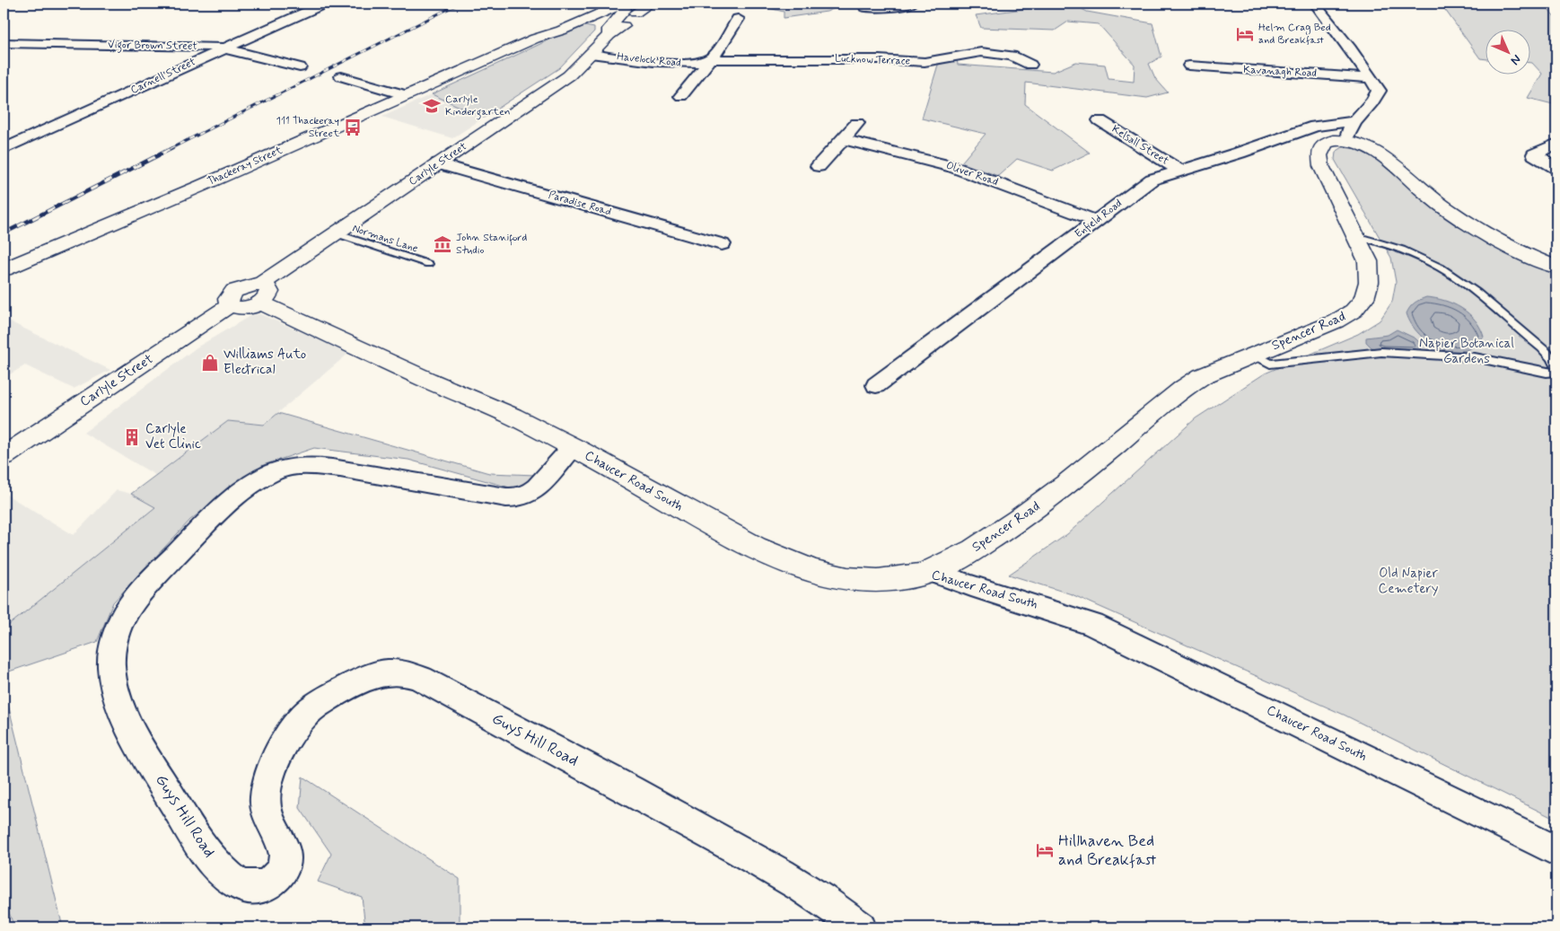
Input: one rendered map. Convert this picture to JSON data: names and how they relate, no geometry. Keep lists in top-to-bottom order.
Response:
{
  "streets": {
    "main road": [
      "Carlyle Street",
      "Thackeray Street",
      "Spencer Road",
      "Chaucer Road South"
    ],
    "street": [
      "Vigor Brown Street",
      "Havelock Road",
      "Lucknow Terrace",
      "Kavanagh Road",
      "Carnell Street",
      "Kelsall Street",
      "Oliver Road",
      "Paradise Road",
      "Enfield Road",
      "Guys Hill Road"
    ],
    "lane": ["Normans Lane"]
  },
  "crossings": [
    ["Vigor Brown Street", "Carnell Street"],
    ["Havelock Road", "Lucknow Terrace"],
    ["Havelock Road", "Carlyle Street"],
    ["Kelsall Street", "Enfield Road"],
    ["Carlyle Street", "Thackeray Street"],
    ["Carlyle Street", "Paradise Road"],
    ["Carlyle Street", "Normans Lane"],
    ["Carlyle Street", "Chaucer Road South"],
    ["Oliver Road", "Enfield Road"],
    ["Spencer Road", "Chaucer Road South"],
    ["Chaucer Road South", "Guys Hill Road"]
  ],
  "parks": ["Napier Botanical Gardens", "Old Napier Cemetery"],
  "places": {
    "hotel": ["Helm Crag Bed and Breakfast", "Hillhaven Bed and Breakfast"],
    "school or university": ["Carlyle Kindergarten"],
    "bus stop": ["111 Thackeray Street"],
    "museum": ["John Staniford Studio"],
    "shop": ["Williams Auto Electrical"],
    "building": ["Carlyle Vet Clinic"]
  },
  "north": "bottom right"
}
